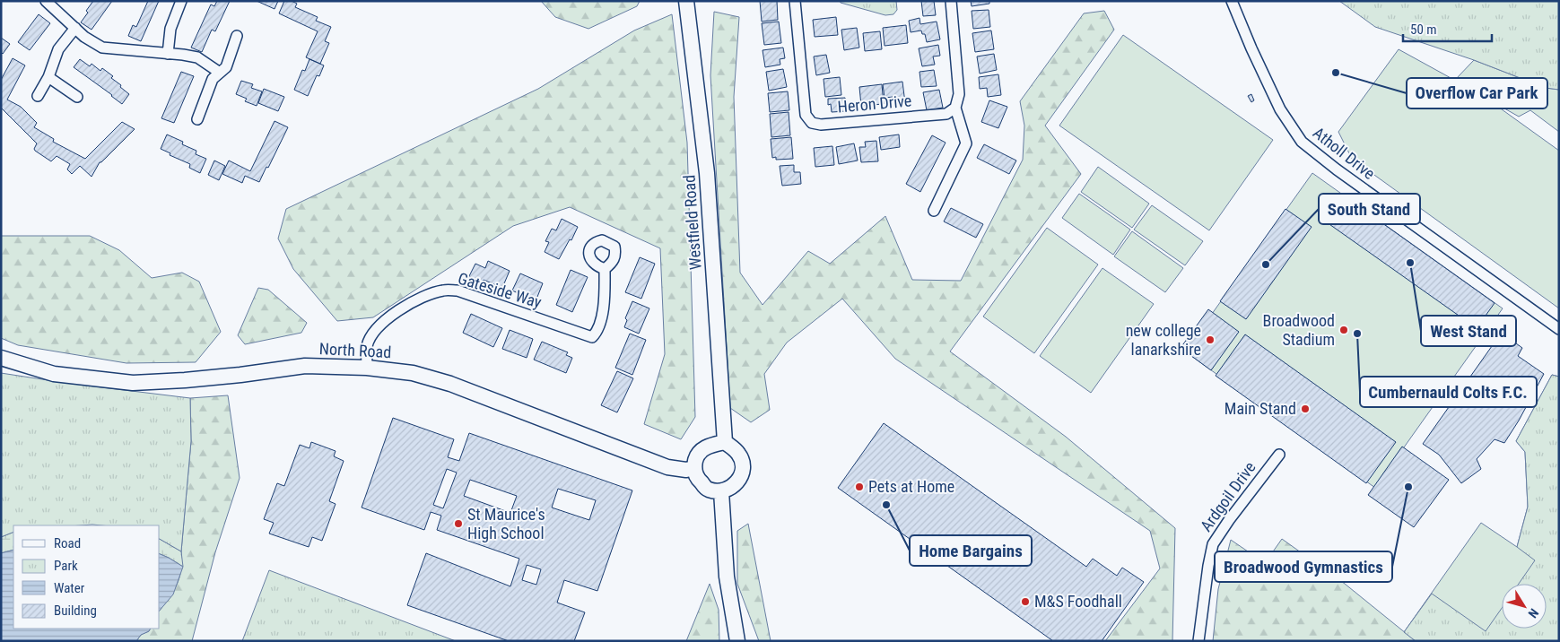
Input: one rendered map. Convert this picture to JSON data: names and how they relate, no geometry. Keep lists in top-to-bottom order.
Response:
{
  "streets": {
    "main road": ["Westfield Road", "North Road"],
    "street": [
      "Heron Drive",
      "Atholl Drive",
      "Gateside Way",
      "Ardgoil Drive"
    ]
  },
  "crossings": [
    ["Westfield Road", "North Road"],
    ["Gateside Way", "North Road"]
  ],
  "places": [
    "Overflow Car Park",
    "West Stand",
    "South Stand",
    "Broadwood Stadium",
    "Cumbernauld Colts F.C.",
    "new college lanarkshire",
    "Main Stand",
    "Pets at Home",
    "Broadwood Gymnastics",
    "Home Bargains",
    "St Maurice's High School",
    "M&S Foodhall"
  ],
  "legend": [
    "Road",
    "Park",
    "Water",
    "Building"
  ],
  "scale_bar": "50 m",
  "north": "bottom right"
}
